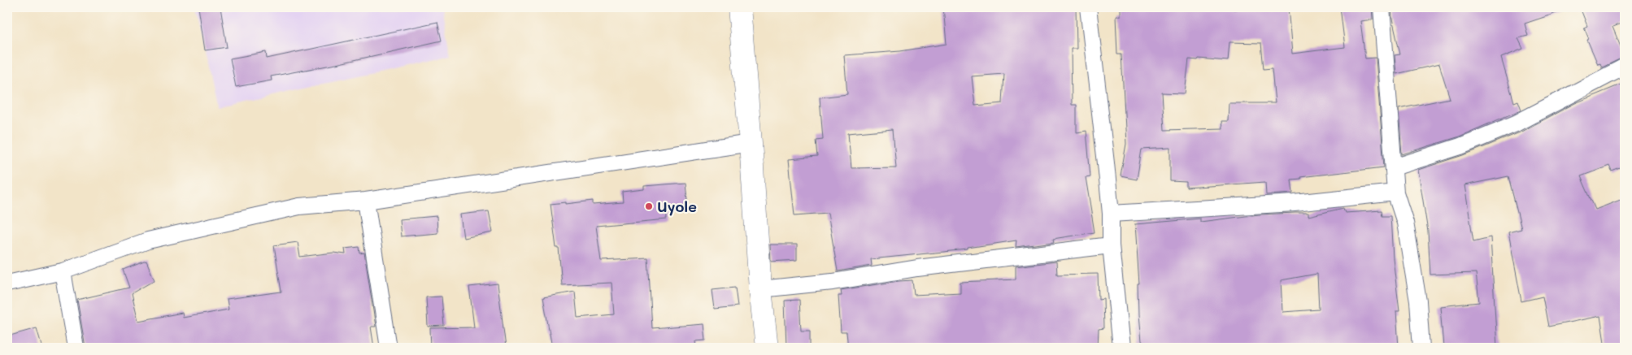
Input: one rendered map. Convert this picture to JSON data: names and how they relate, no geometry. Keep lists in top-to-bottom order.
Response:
{
  "places": ["Uyole"]
}
